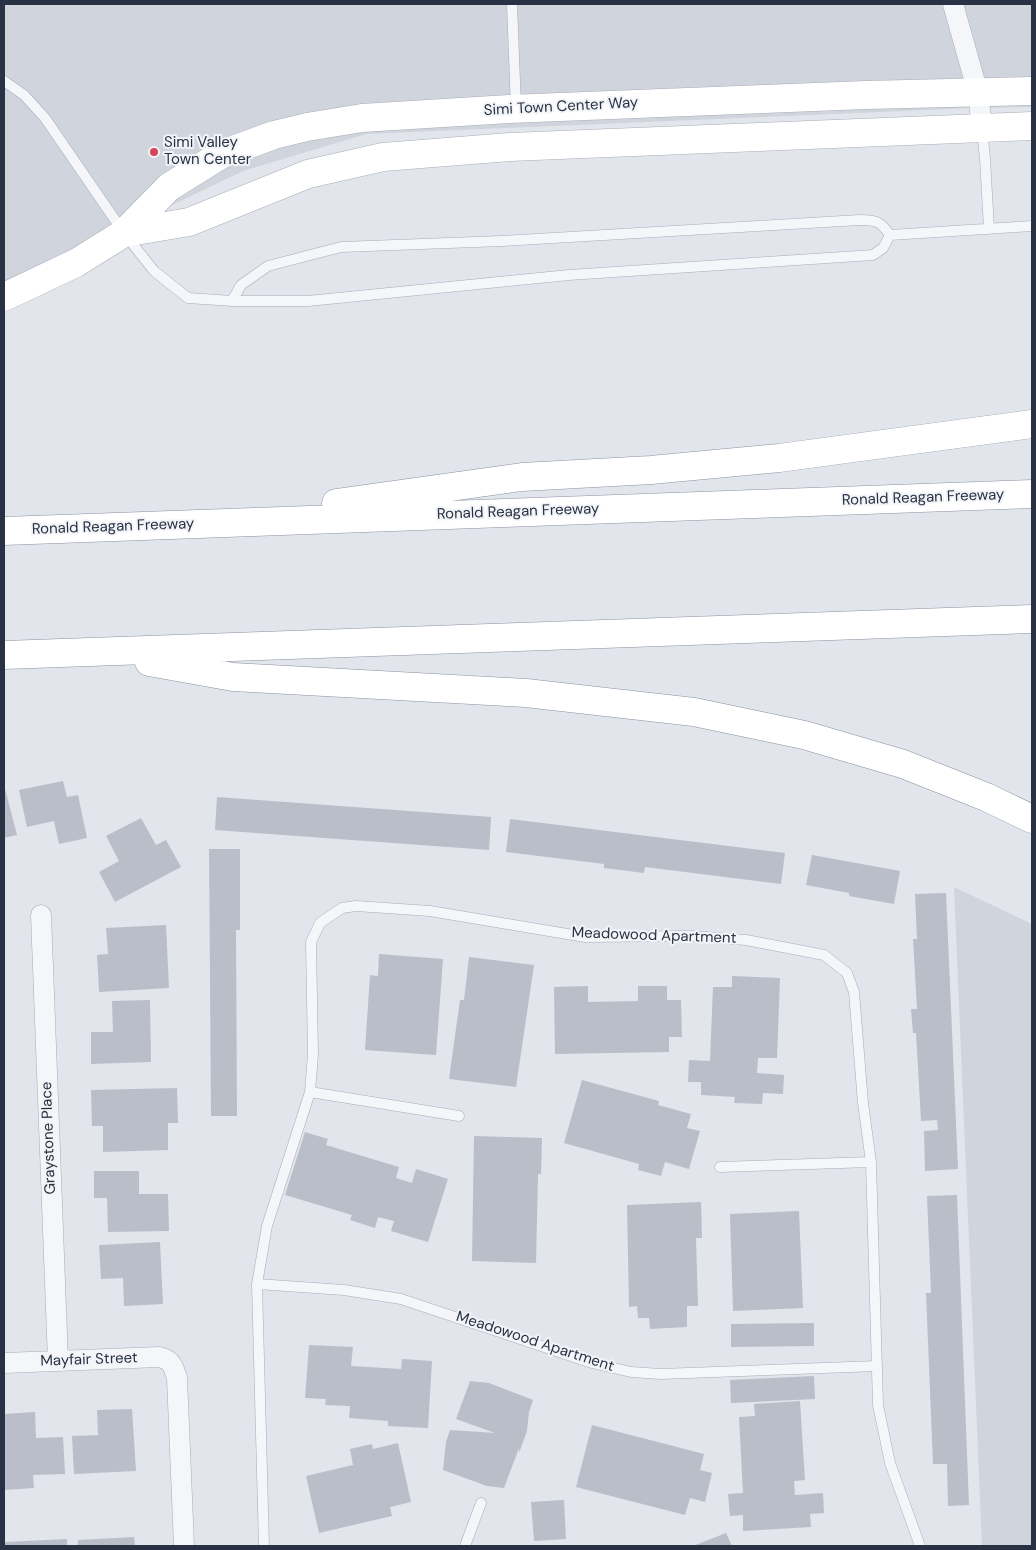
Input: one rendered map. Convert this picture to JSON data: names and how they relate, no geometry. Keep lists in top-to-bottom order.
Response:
{
  "streets": {
    "main road": ["Simi Town Center Way", "Ronald Reagan Freeway"],
    "street": ["Graystone Place", "Mayfair Street"],
    "lane": ["Meadowood Apartment"]
  },
  "crossings": [
    ["Graystone Place", "Mayfair Street"]
  ],
  "places": ["Simi Valley Town Center"]
}
